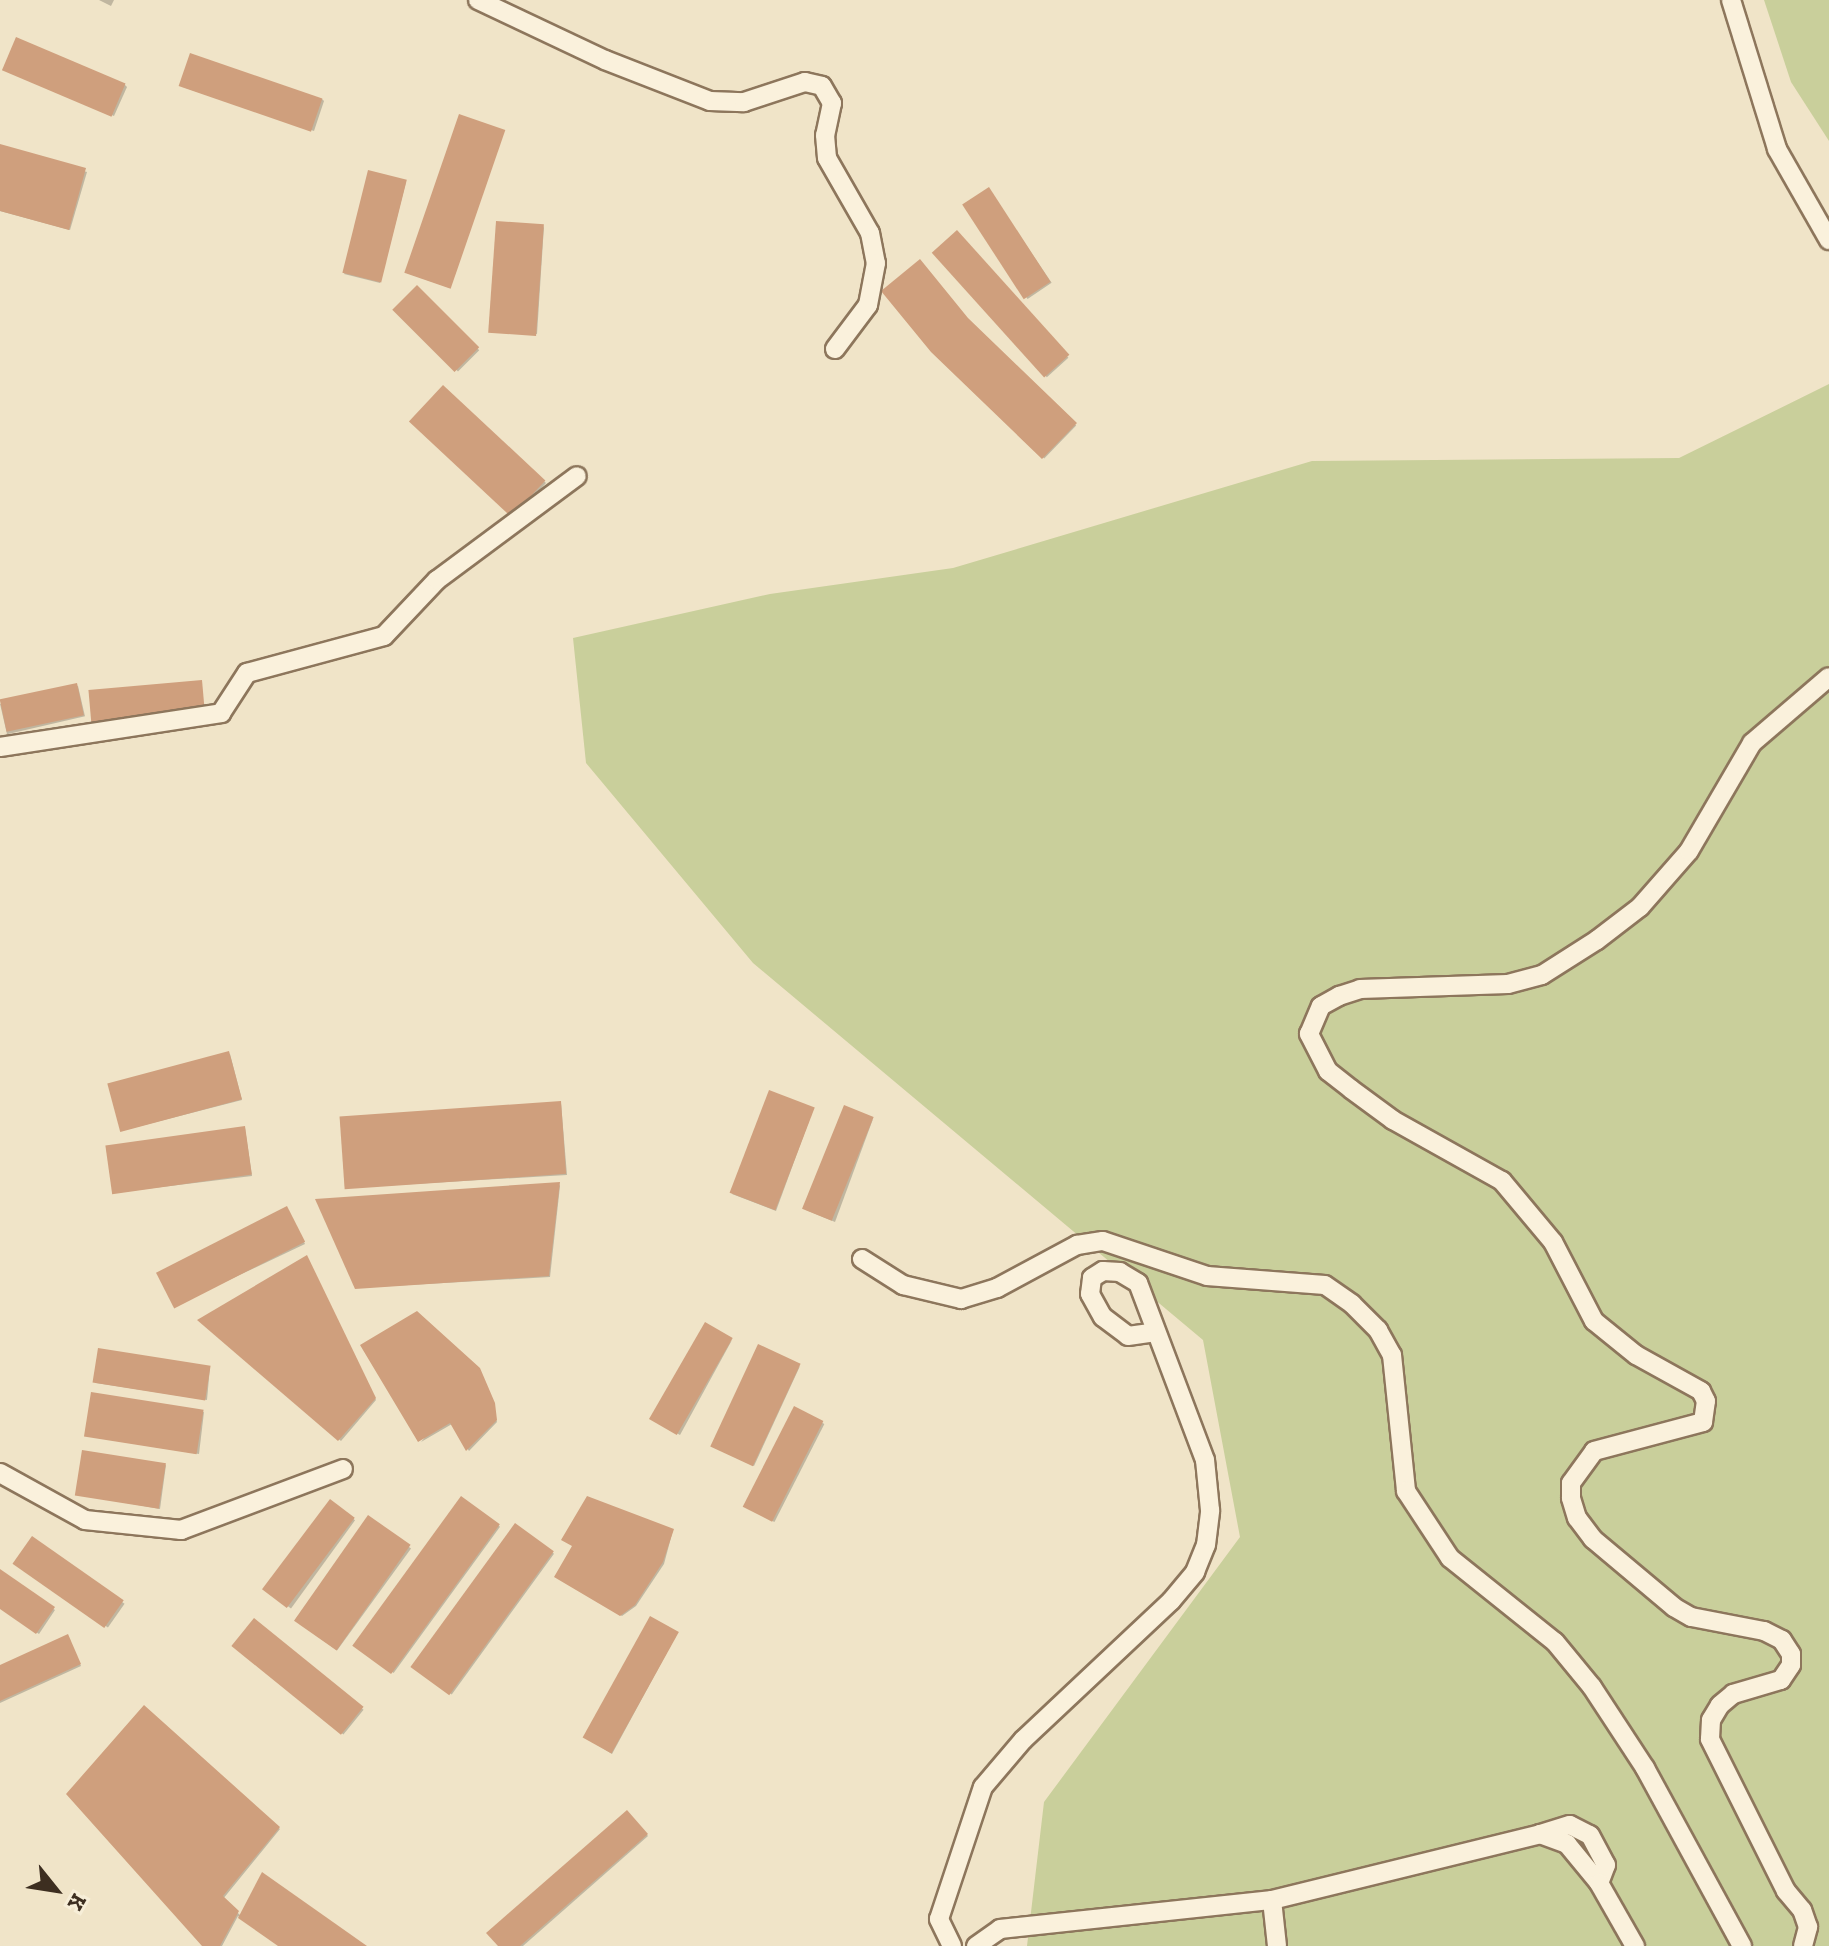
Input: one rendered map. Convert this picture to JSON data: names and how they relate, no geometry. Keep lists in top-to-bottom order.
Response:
{
  "north": "bottom right"
}
